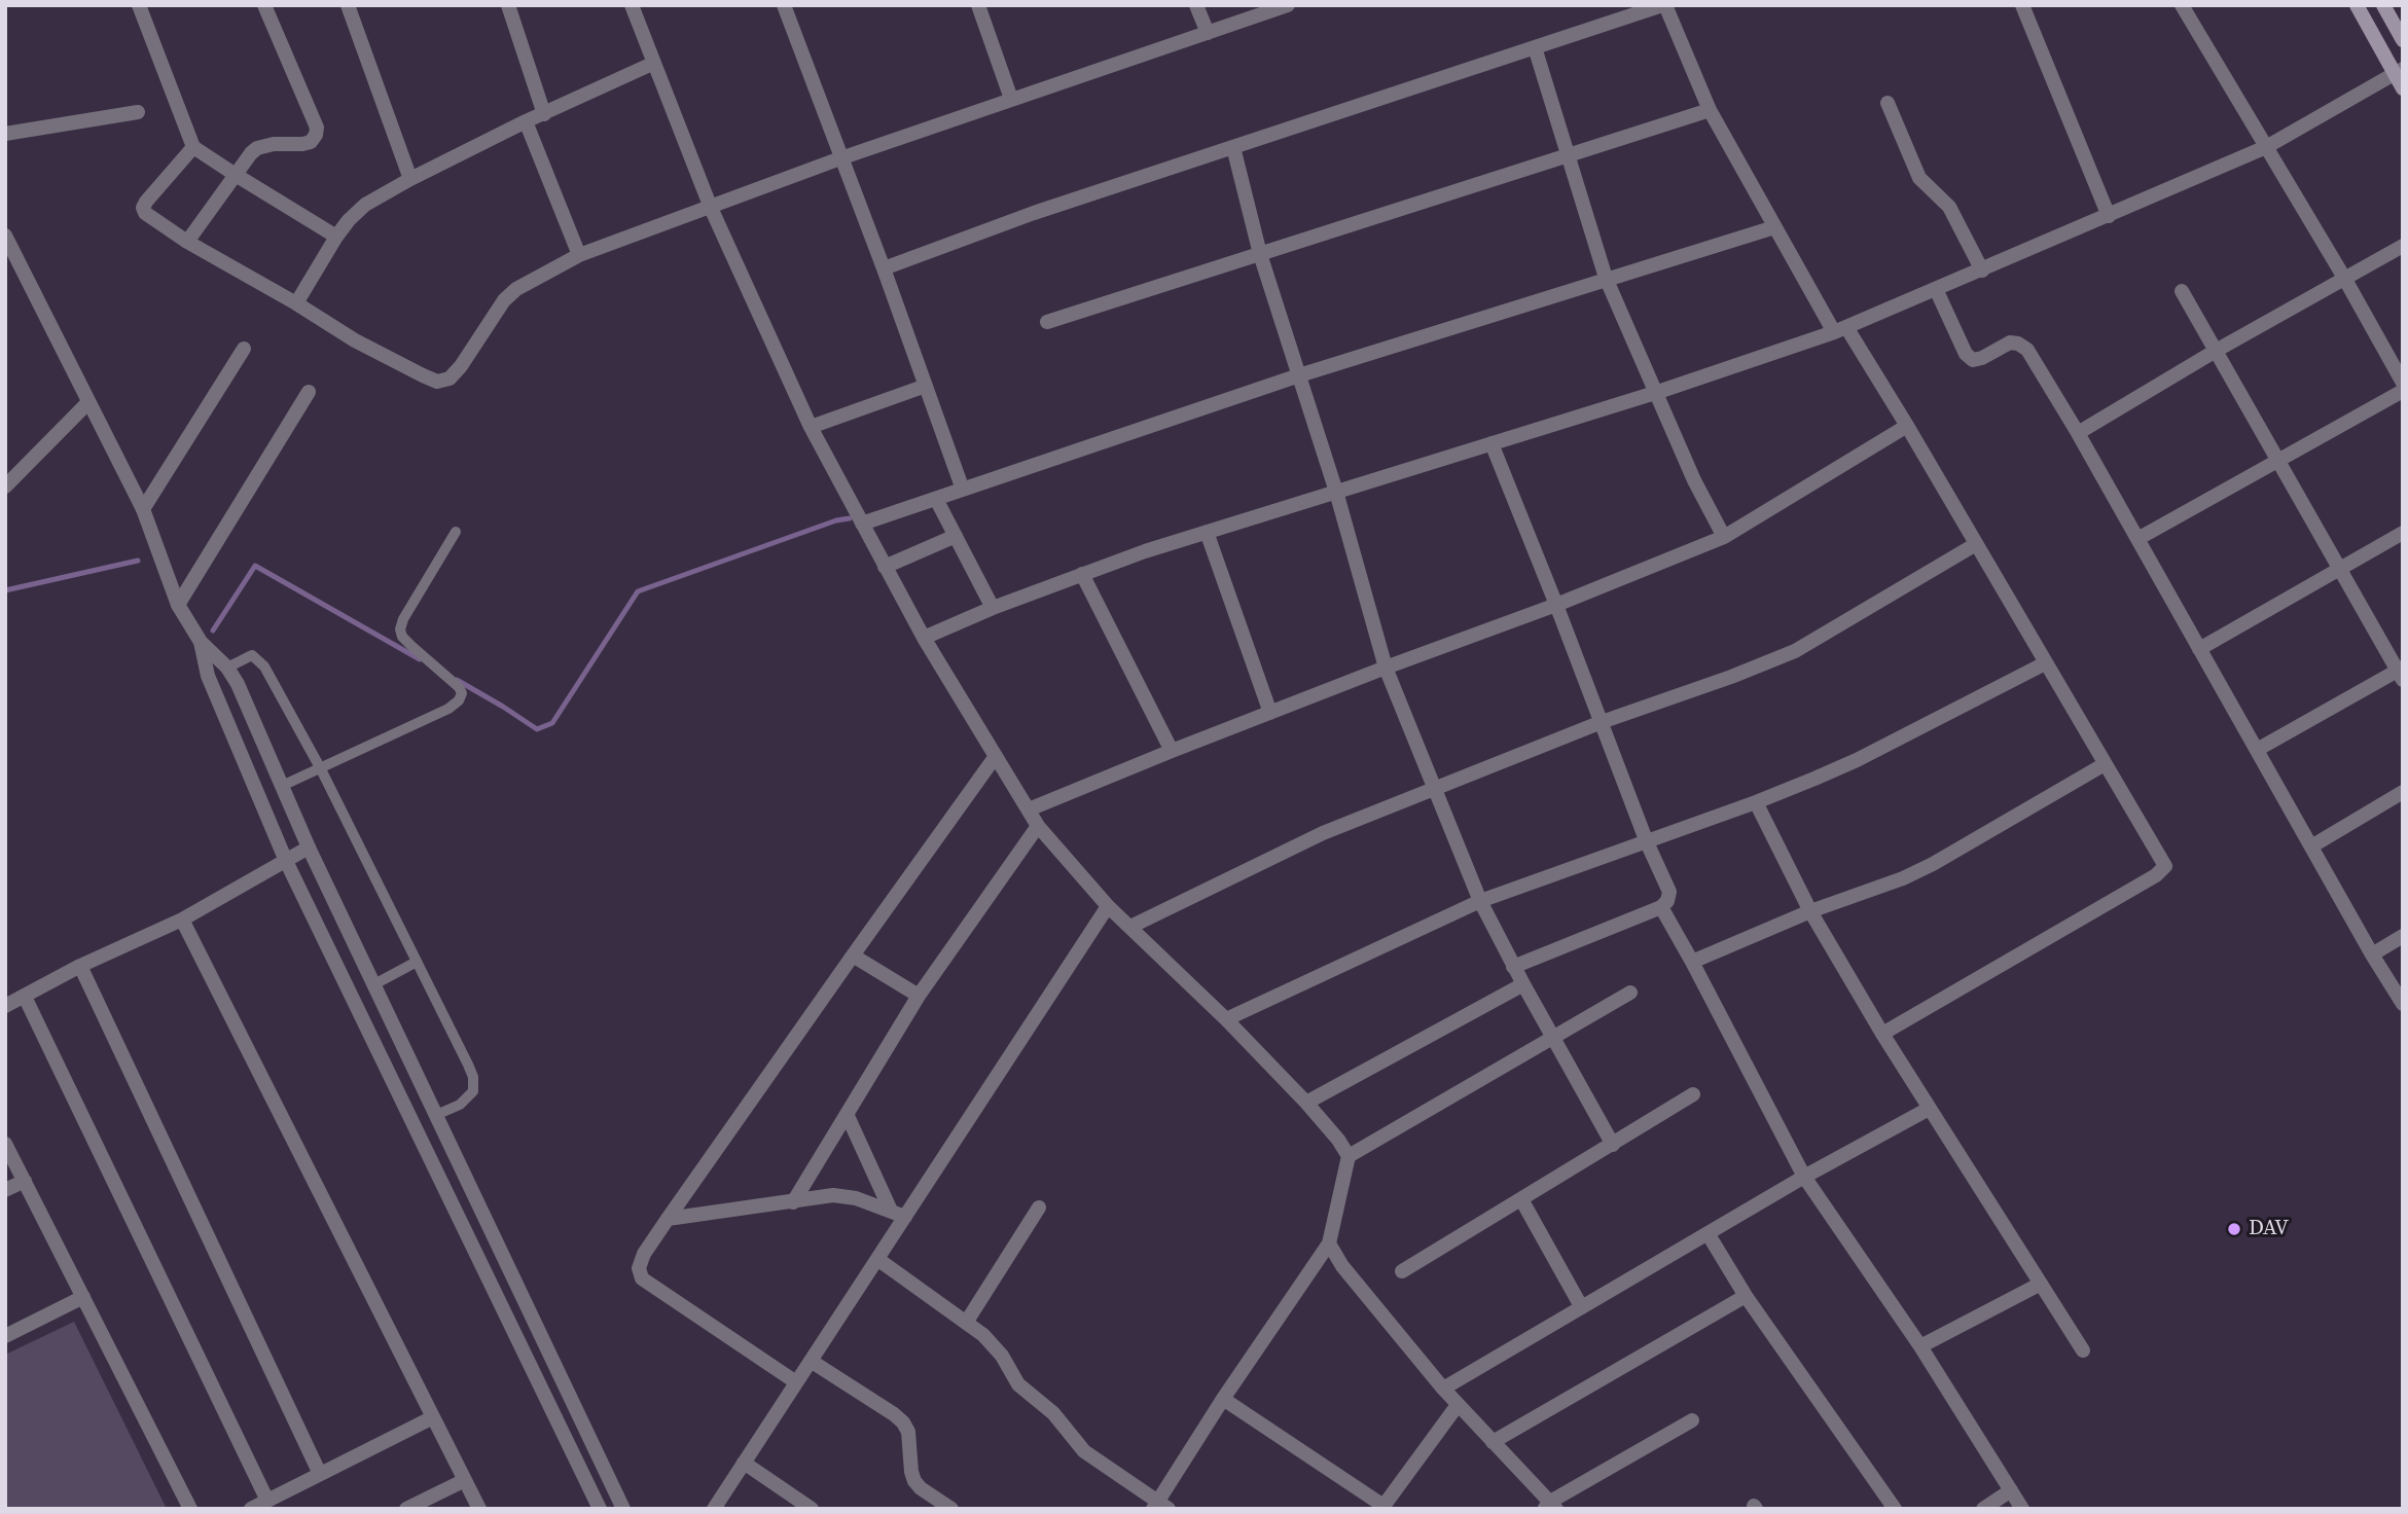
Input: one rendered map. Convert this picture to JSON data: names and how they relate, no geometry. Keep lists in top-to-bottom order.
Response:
{
  "places": ["DAV"]
}
